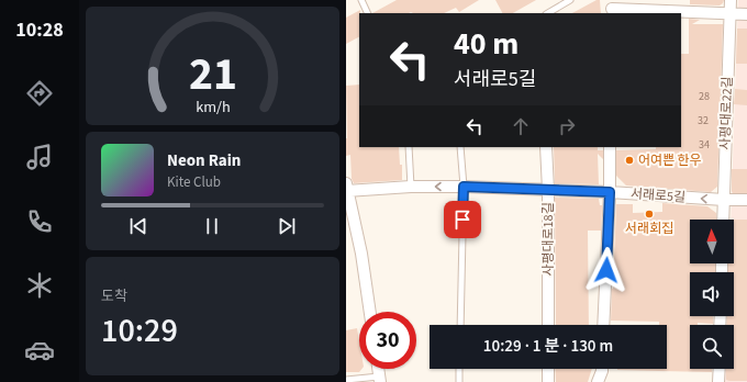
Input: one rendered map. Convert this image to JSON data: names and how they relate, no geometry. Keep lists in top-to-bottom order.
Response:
{
  "streets": {
    "street": ["사평대로22길", "서래로5길", "사평대로18길"]
  },
  "crossings": [
    ["사평대로22길", "서래로5길"],
    ["서래로5길", "사평대로18길"]
  ],
  "one_way": ["서래로5길"],
  "places": ["어여쁜 한우", "서래회집"],
  "house_numbers": ["28", "32", "34"],
  "north": "top",
  "page": {
    "tabs": "10:28",
    "turn": ["40 m", "서래로5길"],
    "song": ["Neon Rain", "Kite Club"],
    "tile": ["도착", "10:29"],
    "limit": "30",
    "trip": "10:29 · 1 분 · 130 m",
    "gauge": ["21", "km/h"]
  }
}
